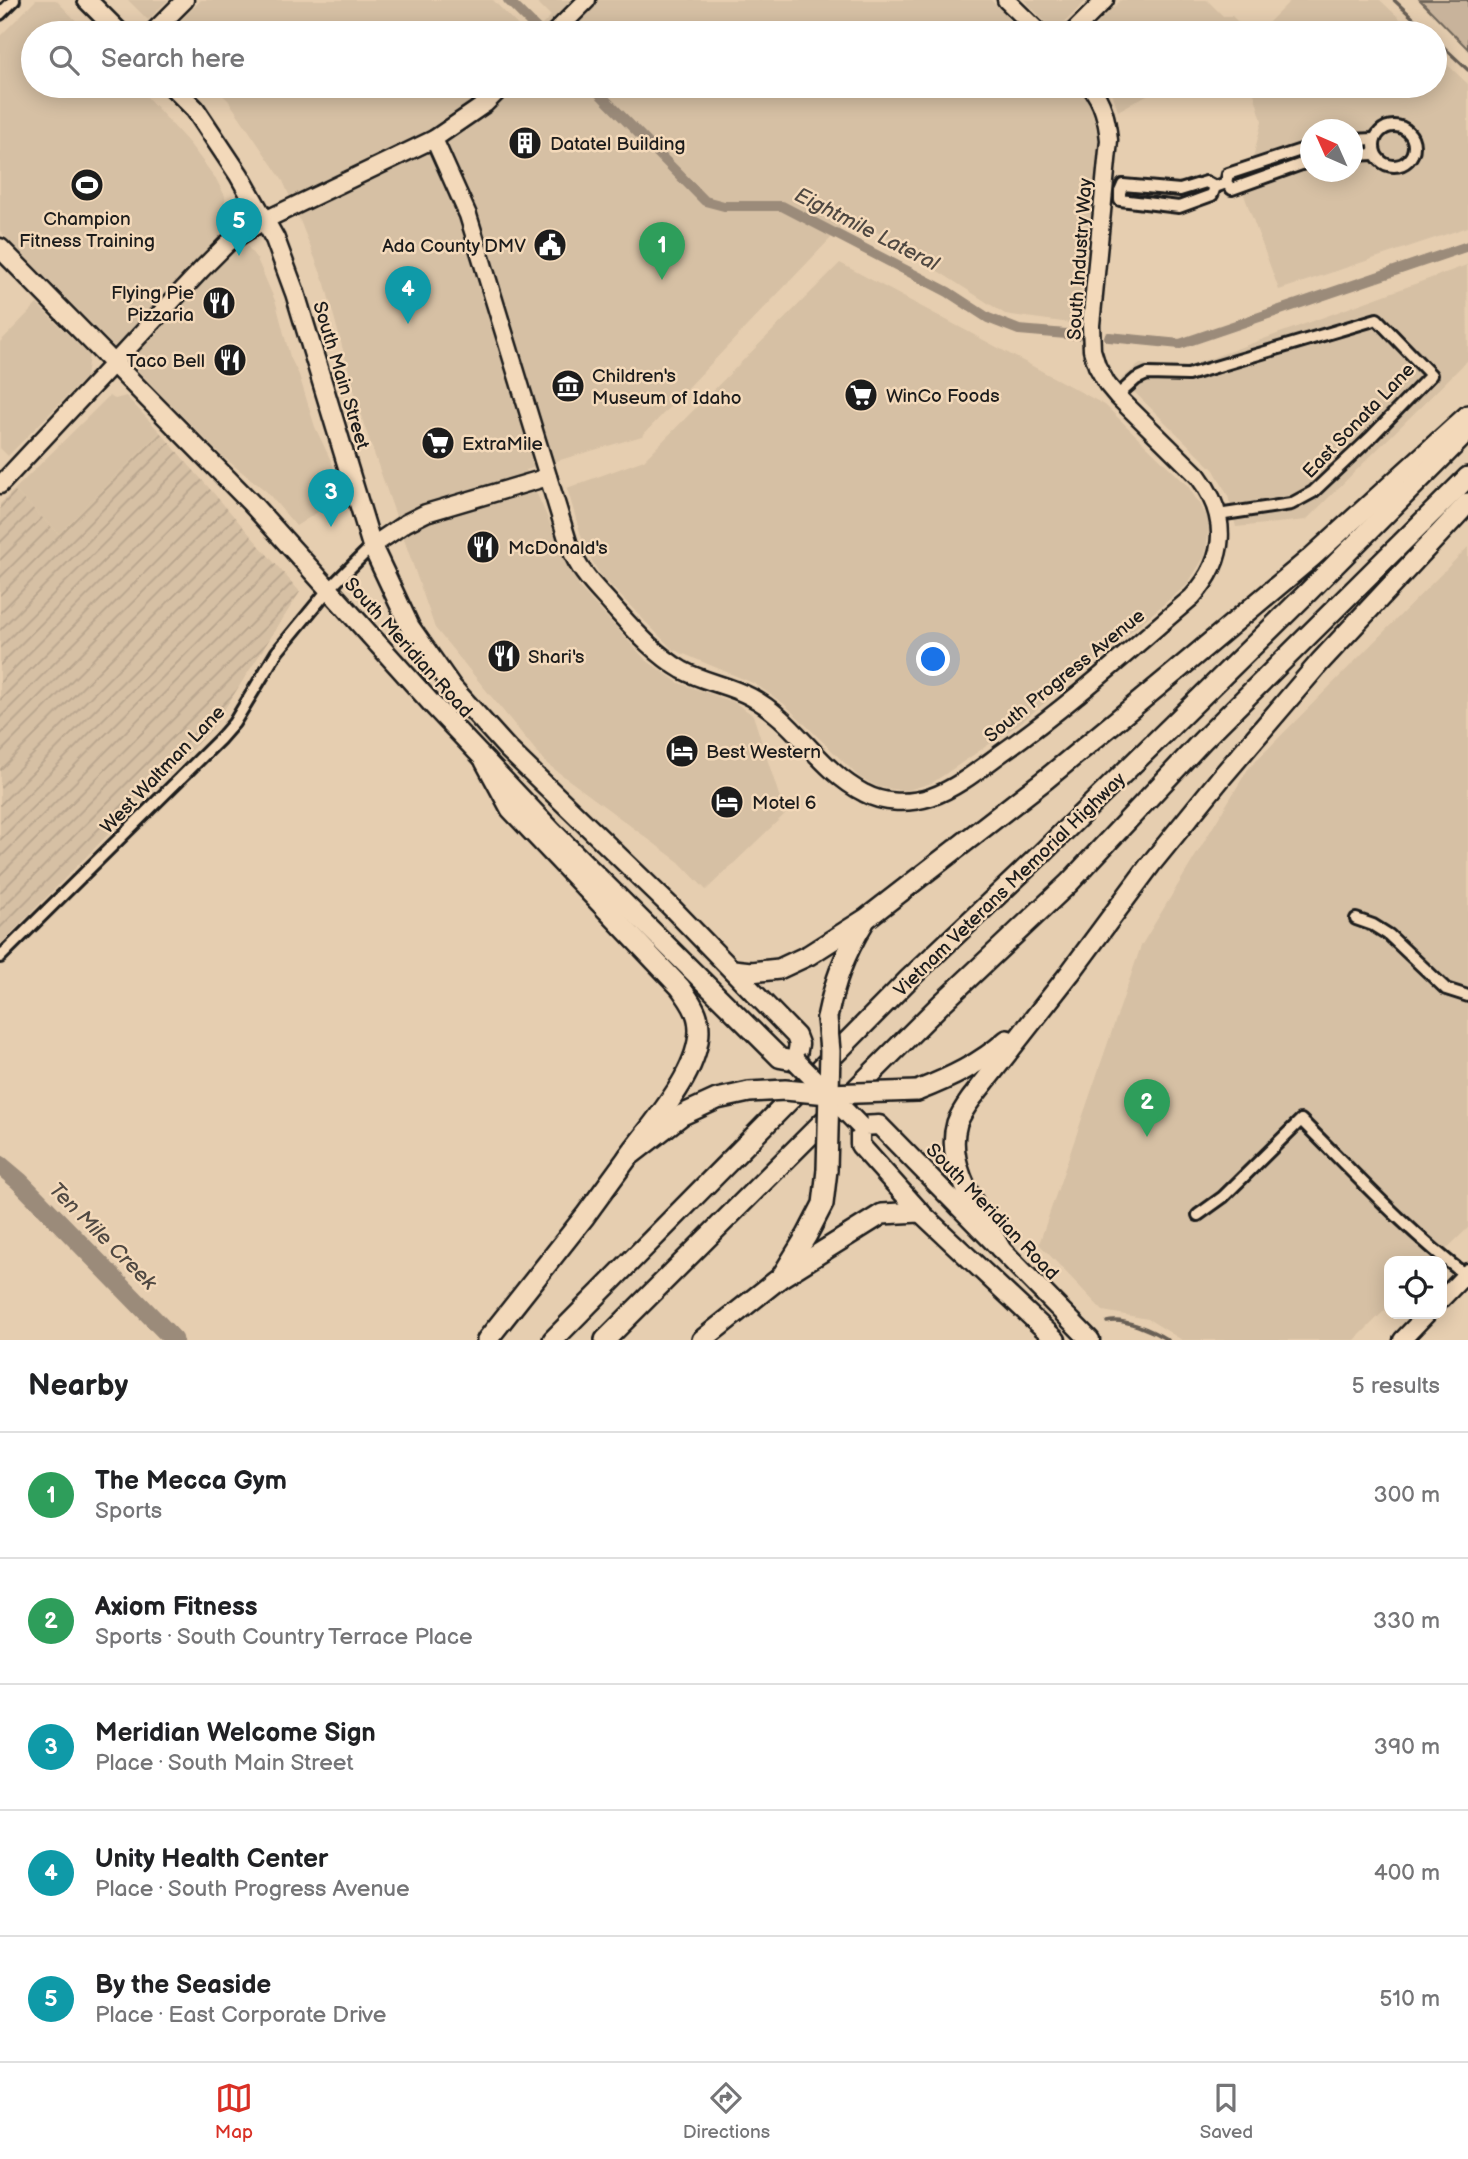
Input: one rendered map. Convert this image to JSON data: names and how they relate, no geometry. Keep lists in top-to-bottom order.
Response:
{
  "streets": {
    "highway": ["Vietnam Veterans Memorial Highway"],
    "main road": ["South Main Street", "South Meridian Road"],
    "street": [
      "South Industry Way",
      "East Sonata Lane",
      "South Progress Avenue",
      "West Waltman Lane"
    ]
  },
  "crossings": [
    ["South Industry Way", "East Sonata Lane"],
    ["South Industry Way", "South Progress Avenue"],
    ["South Main Street", "South Meridian Road"],
    ["South Main Street", "West Waltman Lane"],
    ["South Meridian Road", "West Waltman Lane"]
  ],
  "water": ["Eightmile Lateral", "Ten Mile Creek"],
  "places": {
    "building": ["Datatel Building"],
    "sports": ["Champion Fitness Training"],
    "public building": ["Ada County DMV"],
    "restaurant": [
      "Flying Pie Pizzaria",
      "Taco Bell",
      "McDonald's",
      "Shari's"
    ],
    "museum": ["Children's Museum of Idaho"],
    "supermarket": ["WinCo Foods", "ExtraMile"],
    "hotel": ["Best Western", "Motel 6"]
  },
  "north": "top left",
  "page": {
    "search": "Search here",
    "pins": [
      "5",
      "1",
      "4",
      "3",
      "2"
    ],
    "heading": ["Nearby", "5 results"],
    "list": [
      {
        "mark": "1",
        "name": "The Mecca Gym",
        "note": "Sports",
        "value": "300 m"
      },
      {
        "mark": "2",
        "name": "Axiom Fitness",
        "note": "Sports · South Country Terrace Place",
        "value": "330 m"
      },
      {
        "mark": "3",
        "name": "Meridian Welcome Sign",
        "note": "Place · South Main Street",
        "value": "390 m"
      },
      {
        "mark": "4",
        "name": "Unity Health Center",
        "note": "Place · South Progress Avenue",
        "value": "400 m"
      },
      {
        "mark": "5",
        "name": "By the Seaside",
        "note": "Place · East Corporate Drive",
        "value": "510 m"
      }
    ],
    "nav": ["Map", "Directions", "Saved"]
  }
}
